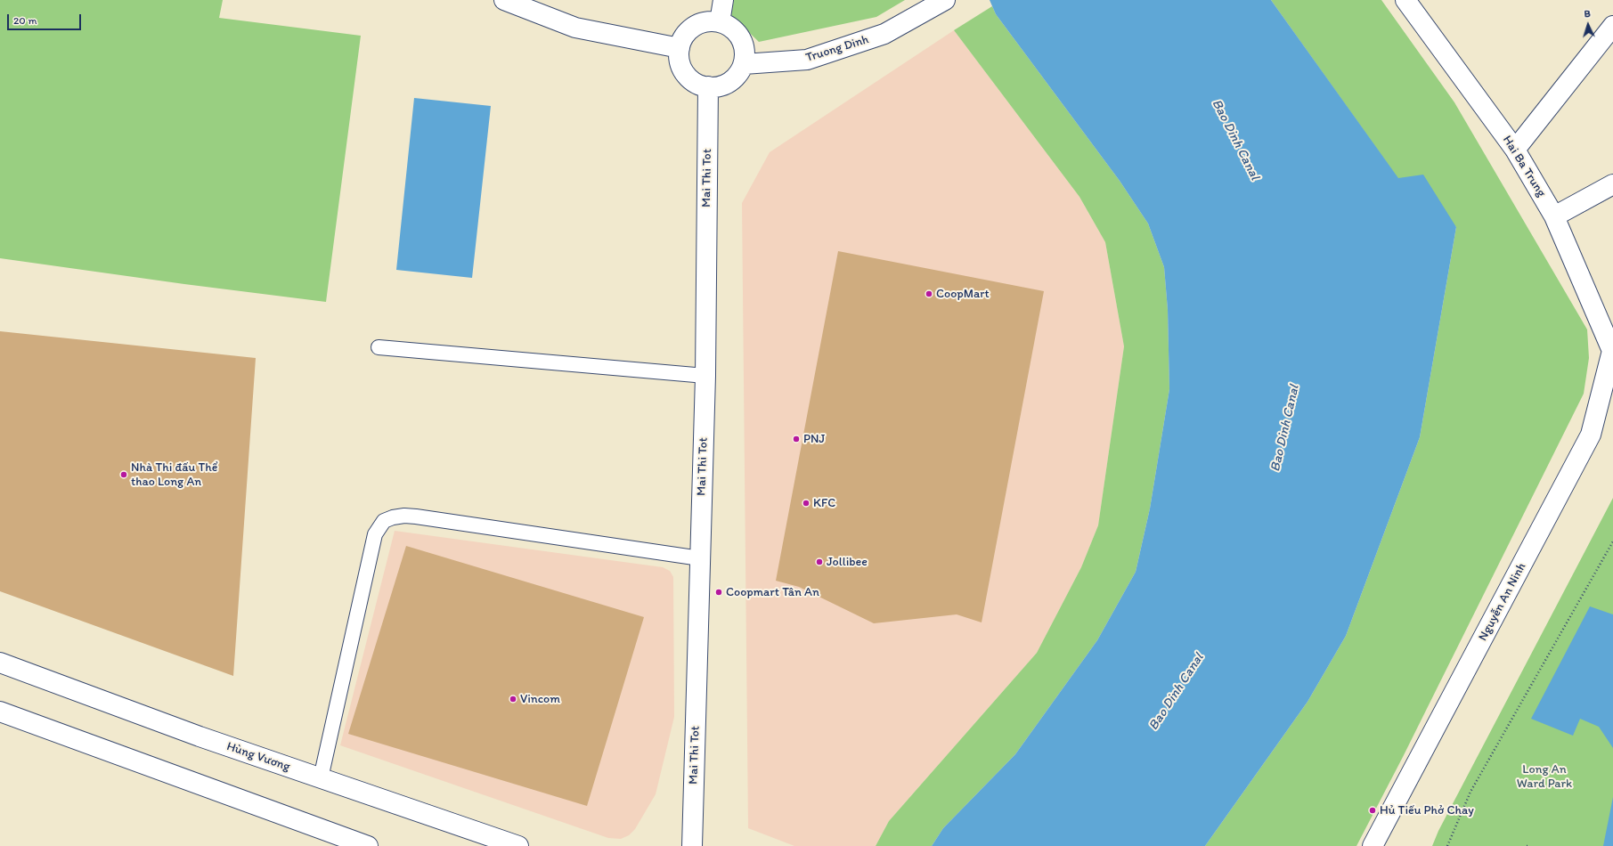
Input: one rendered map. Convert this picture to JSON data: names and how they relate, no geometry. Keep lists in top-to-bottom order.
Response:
{
  "streets": {
    "street": [
      "Truong Dinh",
      "Hai Ba Trung",
      "Mai Thi Tot",
      "Nguyễn An Ninh",
      "Hùng Vương"
    ]
  },
  "crossings": [
    ["Truong Dinh", "Mai Thi Tot"],
    ["Hai Ba Trung", "Nguyễn An Ninh"]
  ],
  "water": ["Bao Dinh Canal"],
  "parks": ["Long An Ward Park"],
  "places": [
    "CoopMart",
    "PNJ",
    "Nhà Thi đấu Thể thao Long An",
    "KFC",
    "Jollibee",
    "Coopmart Tân An",
    "Vincom",
    "Hủ Tiếu Phở Chay"
  ],
  "scale_bar": "20 m",
  "north": "top"
}
